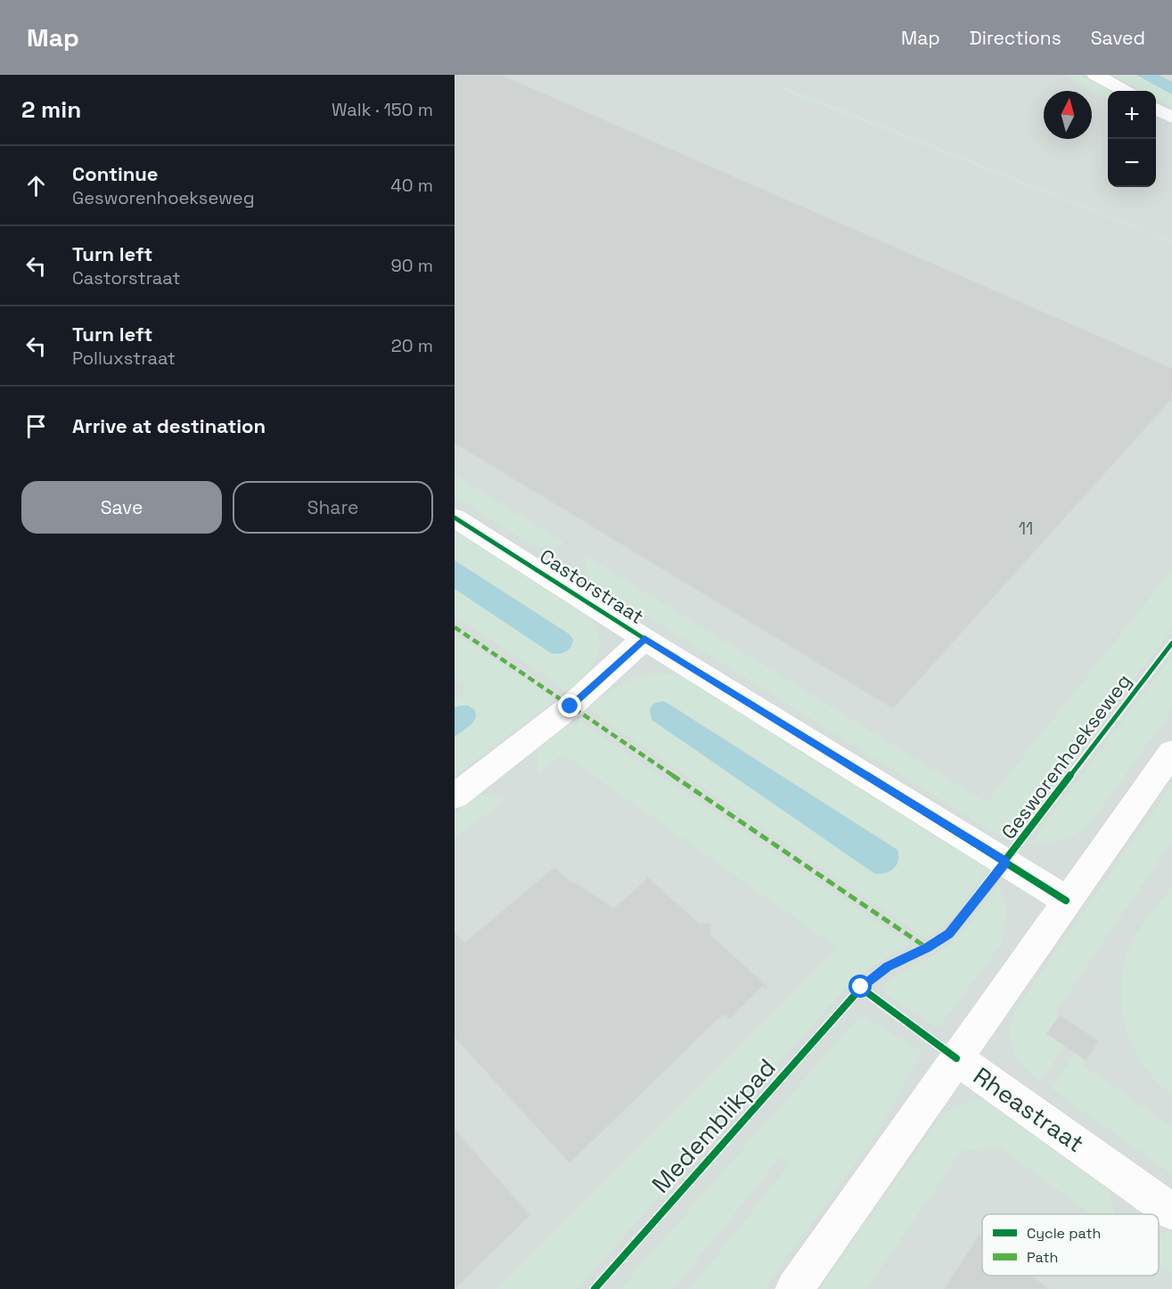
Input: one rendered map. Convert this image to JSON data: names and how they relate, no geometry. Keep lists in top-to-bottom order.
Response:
{
  "streets": {
    "street": ["Castorstraat", "Rheastraat"],
    "cycle path": ["Gesworenhoekseweg"]
  },
  "house_numbers": ["11"],
  "legend": ["Cycle path", "Path"],
  "north": "top",
  "page": {
    "header": "Map",
    "nav": ["Map", "Directions", "Saved"],
    "heading": ["2 min", "Walk · 150 m"],
    "map_buttons": ["+", "−"],
    "list": [
      ["Continue", "Gesworenhoekseweg", "40 m"],
      ["Turn left", "Castorstraat", "90 m"],
      ["Turn left", "Polluxstraat", "20 m"],
      "Arrive at destination"
    ],
    "buttons": ["Save", "Share"]
  }
}
